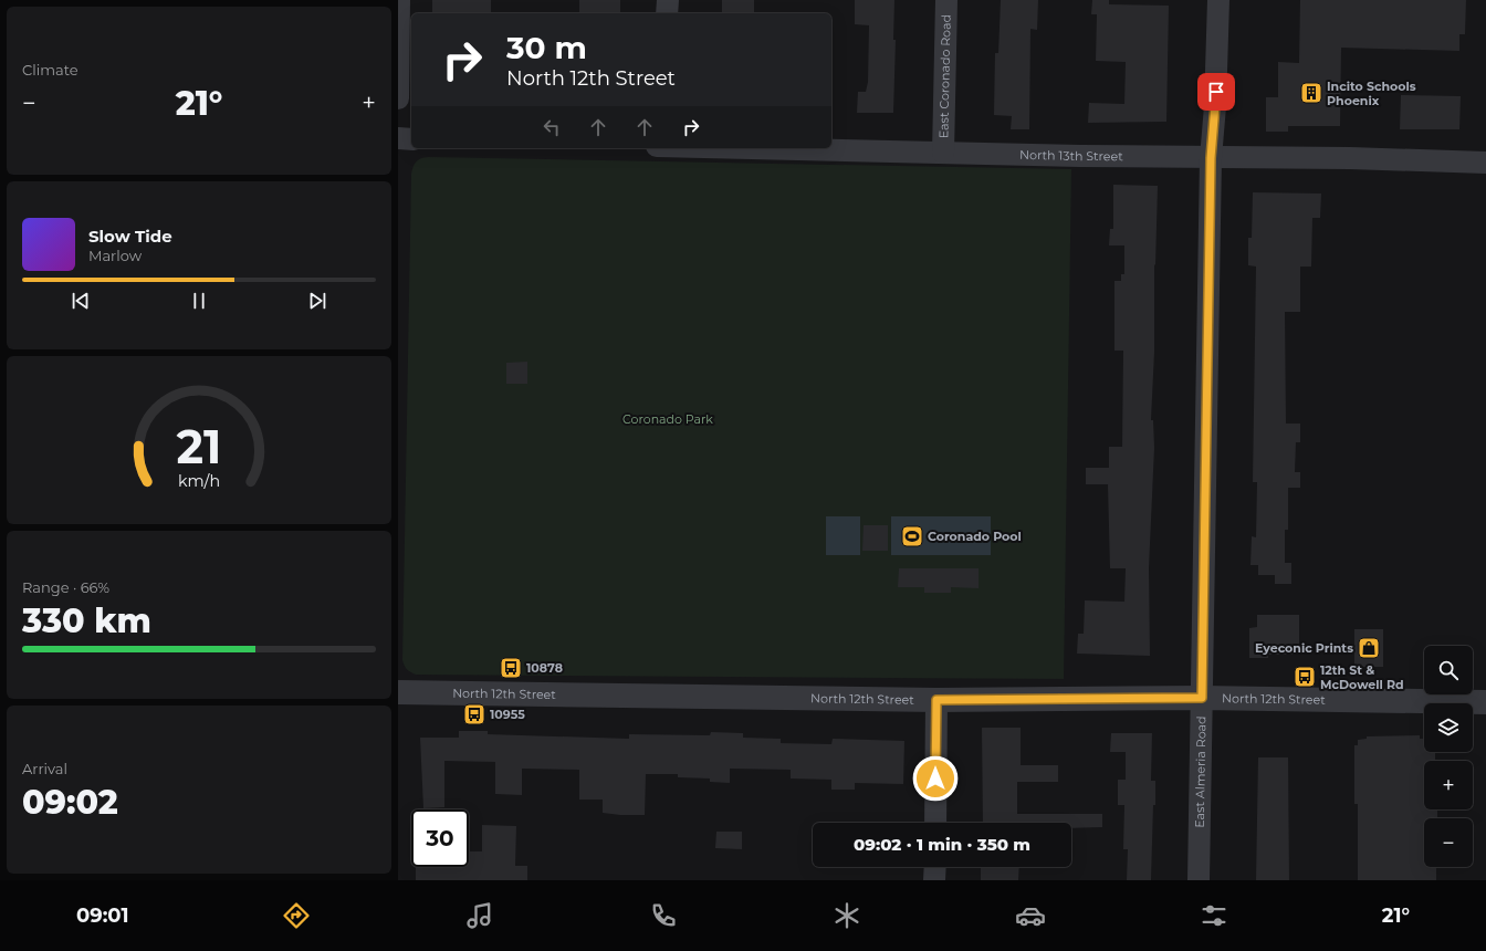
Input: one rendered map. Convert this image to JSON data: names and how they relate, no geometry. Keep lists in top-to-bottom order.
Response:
{
  "streets": {
    "street": [
      "East Coronado Road",
      "North 13th Street",
      "North 12th Street",
      "East Almeria Road"
    ]
  },
  "crossings": [
    ["East Coronado Road", "North 13th Street"],
    ["North 13th Street", "East Almeria Road"],
    ["North 12th Street", "East Almeria Road"]
  ],
  "parks": ["Coronado Park"],
  "places": {
    "building": ["Incito Schools Phoenix"],
    "sports": ["Coronado Pool"],
    "shop": ["Eyeconic Prints"],
    "bus stop": ["10878", "12th St & McDowell Rd", "10955"]
  },
  "page": {
    "tile": [
      "Climate",
      ["Range · 66%", "330 km"],
      ["Arrival", "09:02"]
    ],
    "turn": ["30 m", "North 12th Street"],
    "heat": ["−", "21°", "+"],
    "song": ["Slow Tide", "Marlow"],
    "map_buttons": ["+", "−"],
    "limit": "30",
    "trip": "09:02 · 1 min · 350 m",
    "tabs": ["09:01", "21°"],
    "gauge": ["21", "km/h"]
  }
}
